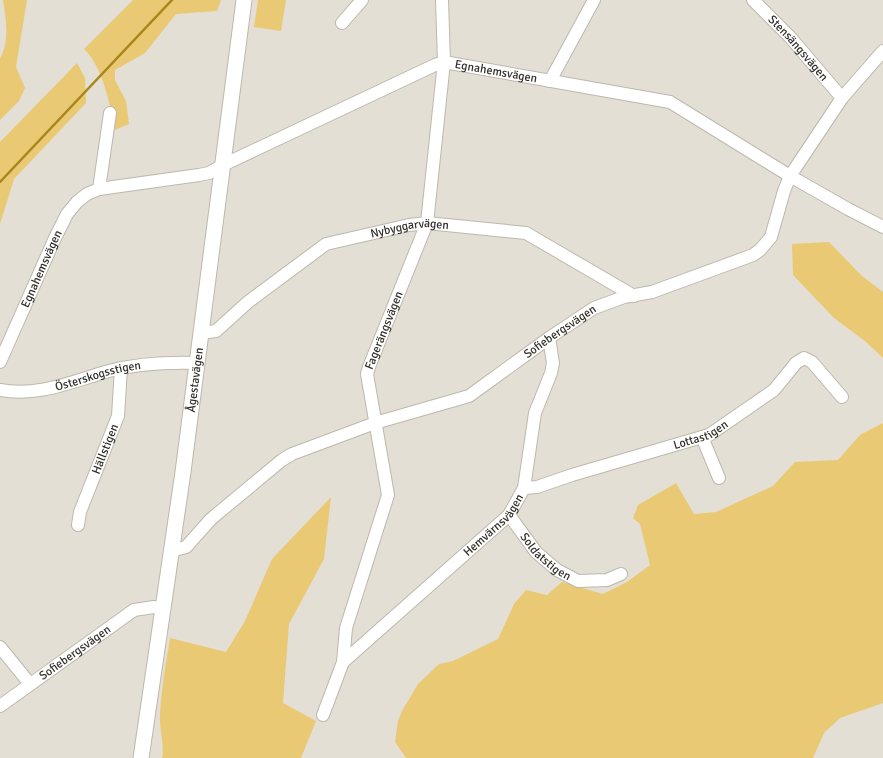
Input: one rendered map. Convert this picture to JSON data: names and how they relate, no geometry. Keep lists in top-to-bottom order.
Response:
{
  "streets": {
    "main road": ["Ågestavägen"],
    "street": [
      "Stensängsvägen",
      "Egnahemsvägen",
      "Nybyggarvägen",
      "Fagerängsvägen",
      "Sofiebergsvägen",
      "Österskogsstigen",
      "Lottastigen",
      "Hällstigen",
      "Hemvärnsvägen",
      "Soldatstigen"
    ]
  },
  "crossings": [
    ["Stensängsvägen", "Sofiebergsvägen"],
    ["Egnahemsvägen", "Fagerängsvägen"],
    ["Egnahemsvägen", "Sofiebergsvägen"],
    ["Egnahemsvägen", "Ågestavägen"],
    ["Nybyggarvägen", "Fagerängsvägen"],
    ["Nybyggarvägen", "Sofiebergsvägen"],
    ["Nybyggarvägen", "Ågestavägen"],
    ["Fagerängsvägen", "Sofiebergsvägen"],
    ["Fagerängsvägen", "Hemvärnsvägen"],
    ["Sofiebergsvägen", "Ågestavägen"],
    ["Sofiebergsvägen", "Hemvärnsvägen"],
    ["Österskogsstigen", "Ågestavägen"],
    ["Österskogsstigen", "Hällstigen"],
    ["Lottastigen", "Hemvärnsvägen"],
    ["Hemvärnsvägen", "Soldatstigen"]
  ]
}
